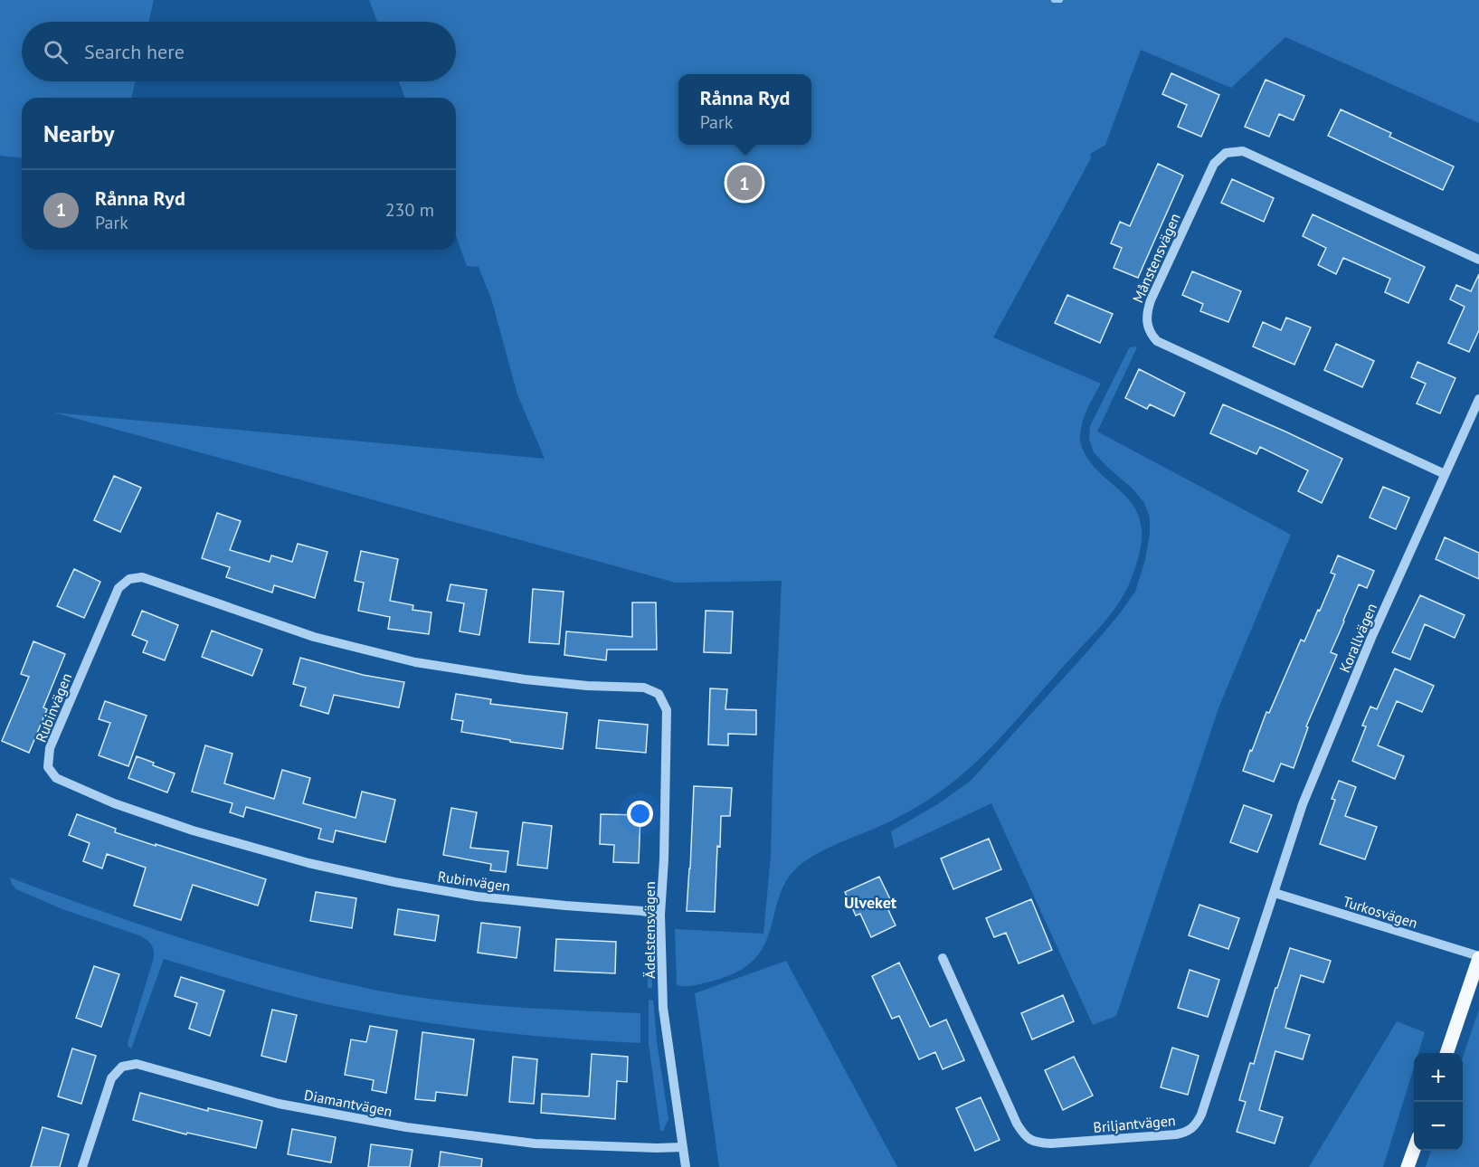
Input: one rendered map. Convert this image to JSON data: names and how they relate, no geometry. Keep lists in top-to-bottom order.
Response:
{
  "streets": {
    "street": [
      "Månstensvägen",
      "Korallvägen",
      "Rubinvägen",
      "Turkosvägen",
      "Ädelstensvägen",
      "Diamantvägen",
      "Briljantvägen"
    ]
  },
  "crossings": [
    ["Månstensvägen", "Korallvägen"],
    ["Korallvägen", "Turkosvägen"],
    ["Korallvägen", "Briljantvägen"],
    ["Rubinvägen", "Ädelstensvägen"],
    ["Turkosvägen", "Briljantvägen"],
    ["Ädelstensvägen", "Diamantvägen"]
  ],
  "districts": ["Ulveket"],
  "page": {
    "search": "Search here",
    "popup": ["Rånna Ryd", "Park"],
    "heading": "Nearby",
    "pins": "1",
    "list": [
      {
        "mark": "1",
        "name": "Rånna Ryd",
        "note": "Park",
        "value": "230 m"
      }
    ],
    "map_buttons": ["+", "−"]
  }
}
